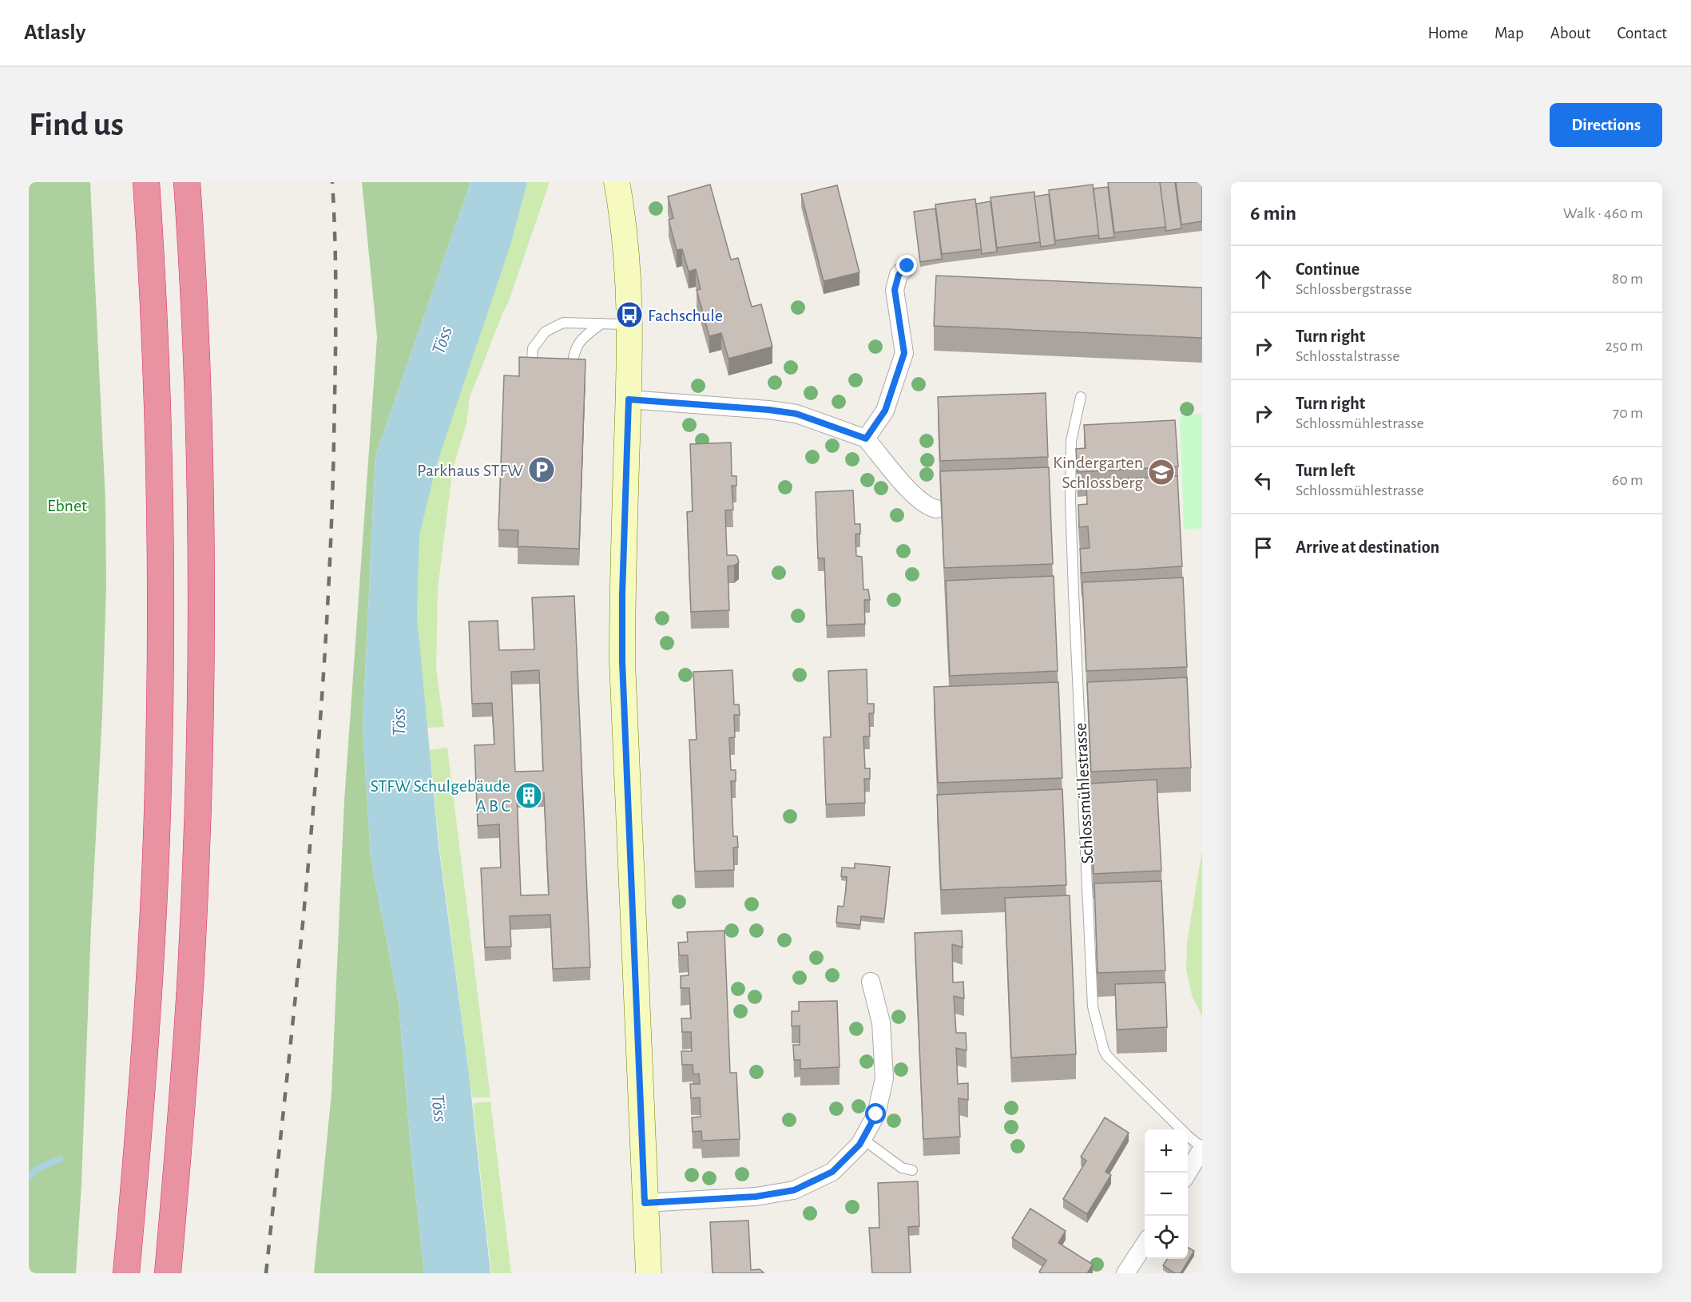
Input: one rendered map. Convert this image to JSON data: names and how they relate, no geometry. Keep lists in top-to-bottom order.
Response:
{
  "streets": {
    "lane": ["Schlossmühlestrasse"]
  },
  "water": ["Töss"],
  "parks": ["Ebnet"],
  "places": {
    "bus stop": ["Fachschule"],
    "parking": ["Parkhaus STFW"],
    "school or university": ["Kindergarten Schlossberg"],
    "building": ["STFW Schulgebäude A B C"]
  },
  "page": {
    "header": "Atlasly",
    "nav": [
      "Home",
      "Map",
      "About",
      "Contact"
    ],
    "buttons": "Directions",
    "title": "Find us",
    "heading": ["6 min", "Walk · 460 m"],
    "list": [
      ["Continue", "Schlossbergstrasse", "80 m"],
      ["Turn right", "Schlosstalstrasse", "250 m"],
      ["Turn right", "Schlossmühlestrasse", "70 m"],
      ["Turn left", "Schlossmühlestrasse", "60 m"],
      "Arrive at destination"
    ],
    "map_buttons": ["+", "−"]
  }
}
